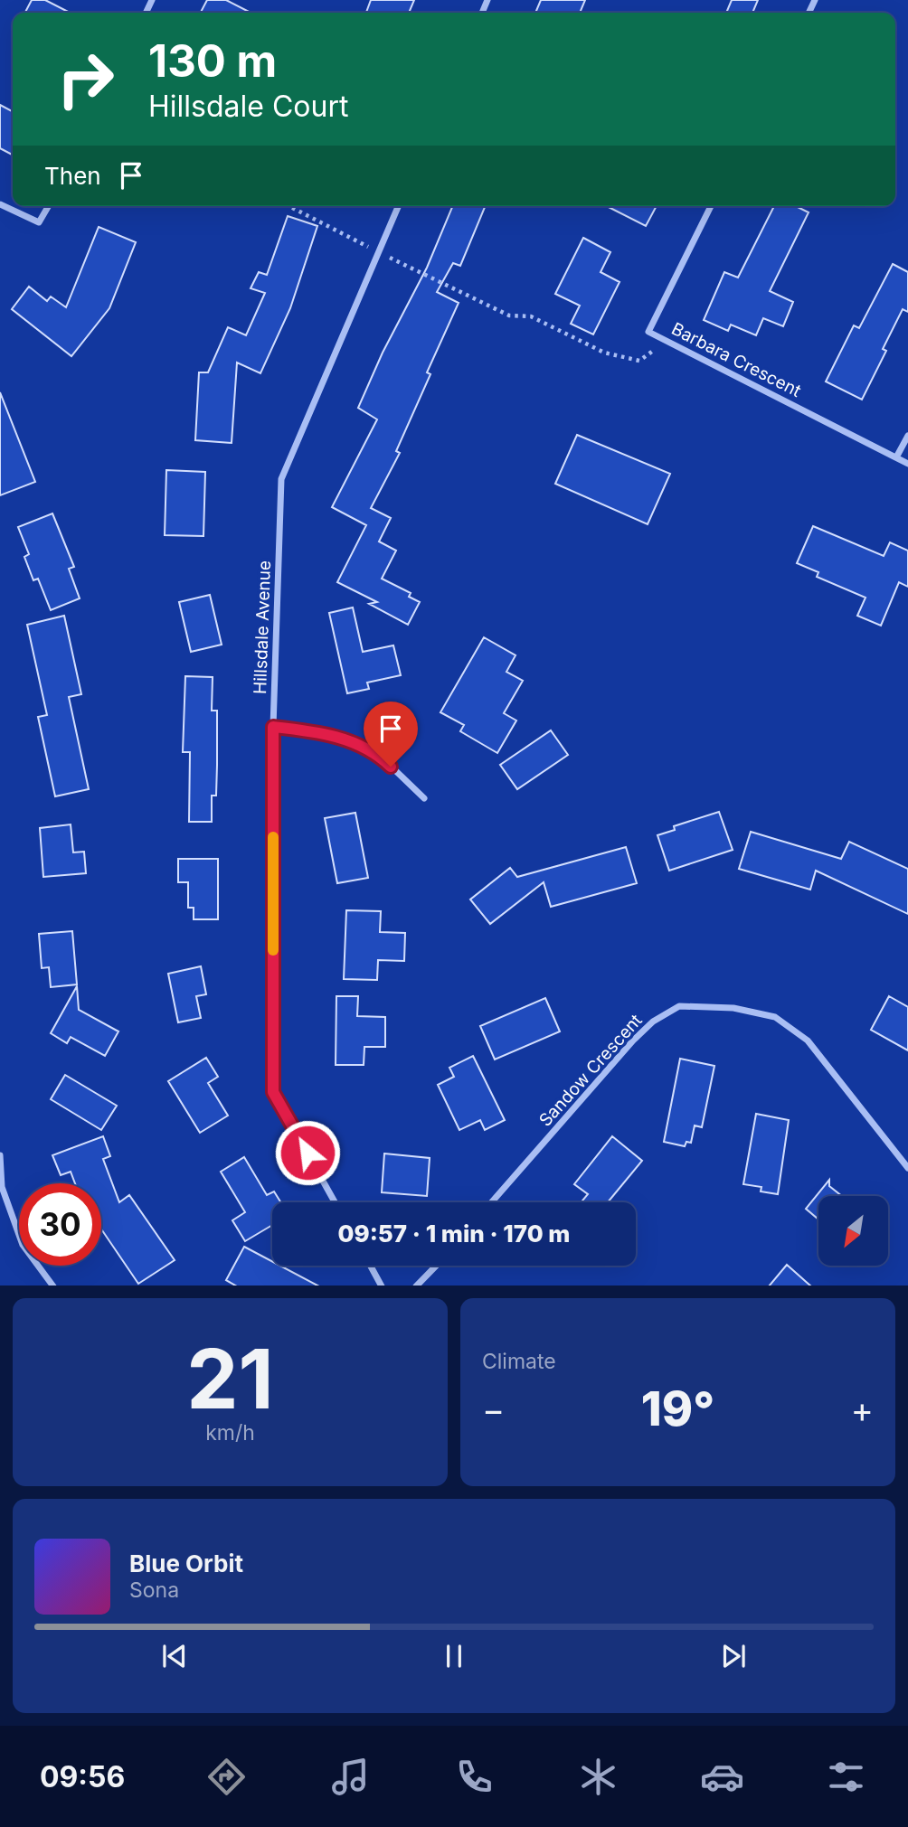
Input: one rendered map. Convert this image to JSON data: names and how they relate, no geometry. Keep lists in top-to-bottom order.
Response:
{
  "streets": {
    "street": ["Barbara Crescent", "Hillsdale Avenue", "Sandow Crescent"]
  },
  "north": "bottom left",
  "page": {
    "turn": ["130 m", "Hillsdale Court"],
    "then": "Then",
    "limit": "30",
    "trip": "09:57 · 1 min · 170 m",
    "tile": [
      ["21", "km/h"],
      "Climate"
    ],
    "heat": ["−", "19°", "+"],
    "song": ["Blue Orbit", "Sona"],
    "tabs": "09:56"
  }
}
